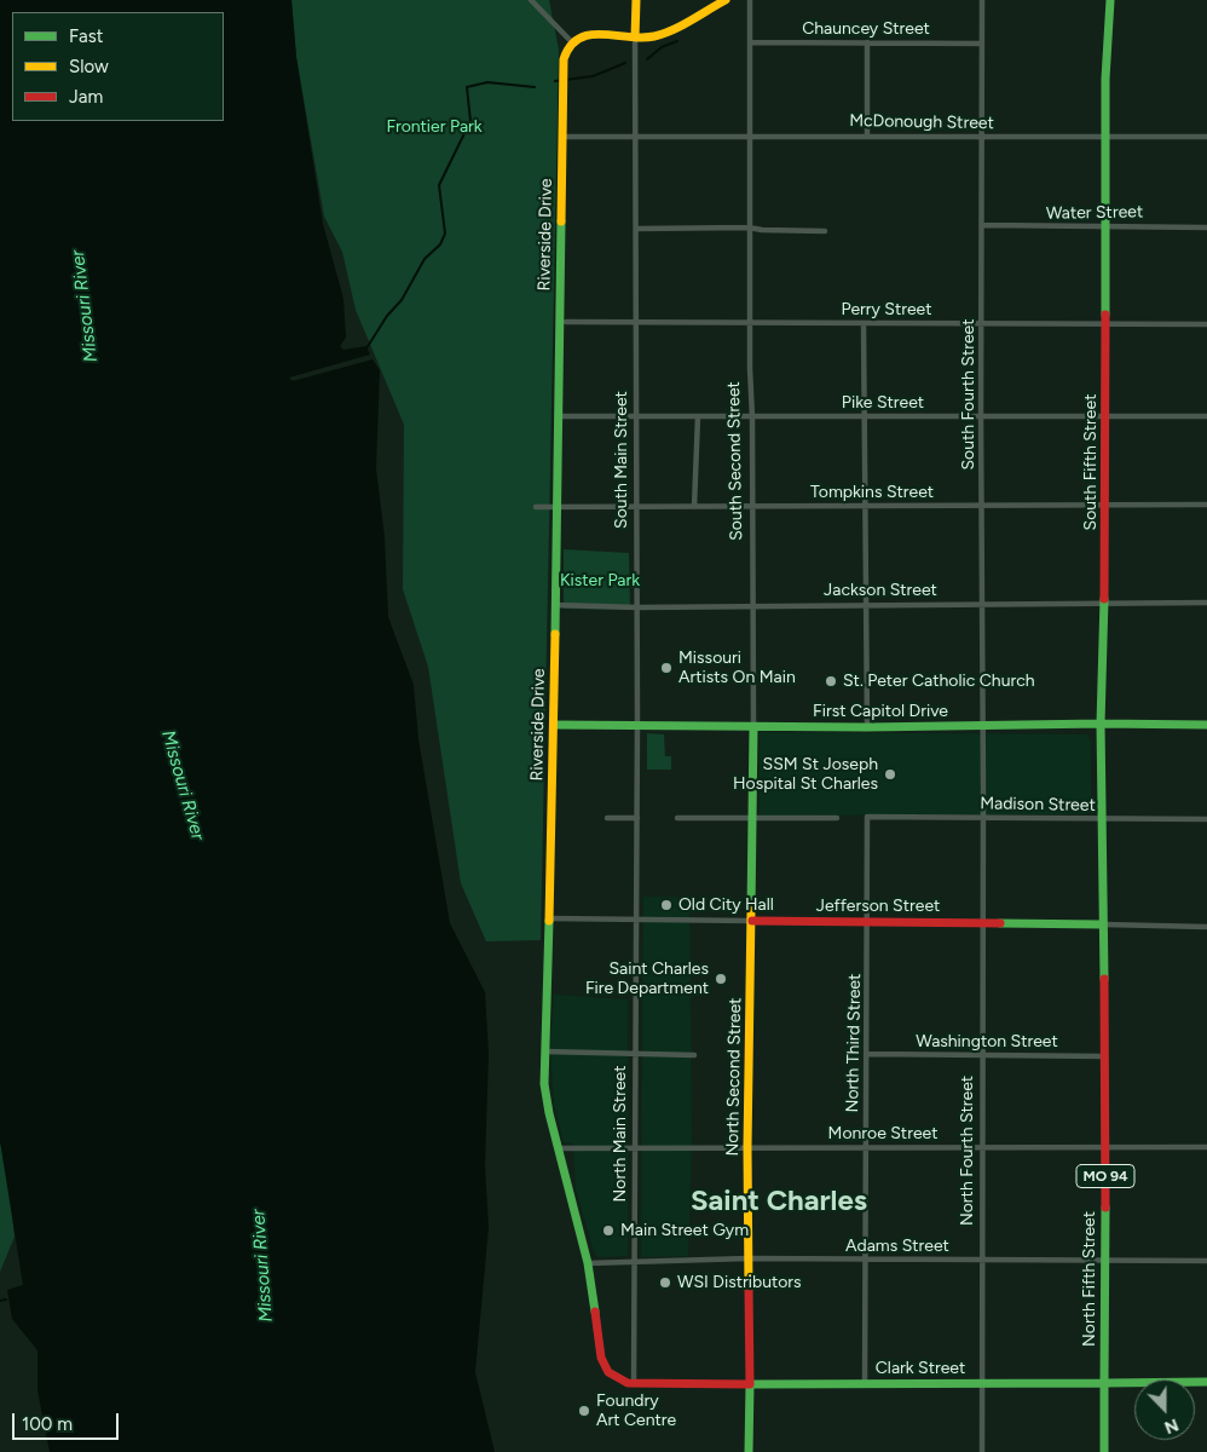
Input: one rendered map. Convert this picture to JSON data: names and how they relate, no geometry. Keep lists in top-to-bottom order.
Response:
{
  "streets": {
    "main road": [
      "Riverside Drive",
      "South Main Street",
      "South Second Street",
      "South Fifth Street",
      "First Capitol Drive",
      "Jefferson Street",
      "North Second Street",
      "MO 94",
      "North Fifth Street",
      "Clark Street"
    ],
    "street": [
      "Chauncey Street",
      "McDonough Street",
      "Water Street",
      "Perry Street",
      "South Fourth Street",
      "Pike Street",
      "Tompkins Street",
      "Jackson Street",
      "Madison Street",
      "Washington Street",
      "North Third Street",
      "North Main Street",
      "Monroe Street",
      "North Fourth Street",
      "Adams Street"
    ]
  },
  "crossings": [
    ["Chauncey Street", "South Fourth Street"],
    ["Chauncey Street", "South Second Street"],
    ["McDonough Street", "Riverside Drive"],
    ["McDonough Street", "South Fourth Street"],
    ["McDonough Street", "South Main Street"],
    ["McDonough Street", "South Second Street"],
    ["McDonough Street", "South Fifth Street"],
    ["Water Street", "South Fourth Street"],
    ["Water Street", "South Fifth Street"],
    ["Riverside Drive", "Pike Street"],
    ["Riverside Drive", "Tompkins Street"],
    ["Riverside Drive", "Jackson Street"],
    ["Riverside Drive", "First Capitol Drive"],
    ["Riverside Drive", "Jefferson Street"],
    ["Riverside Drive", "North Main Street"],
    ["Riverside Drive", "Monroe Street"],
    ["Riverside Drive", "Adams Street"],
    ["Riverside Drive", "Clark Street"],
    ["Perry Street", "South Fourth Street"],
    ["Perry Street", "South Main Street"],
    ["Perry Street", "South Second Street"],
    ["Perry Street", "South Fifth Street"],
    ["South Fourth Street", "Pike Street"],
    ["South Fourth Street", "Tompkins Street"],
    ["South Fourth Street", "Jackson Street"],
    ["South Fourth Street", "First Capitol Drive"],
    ["South Fourth Street", "Madison Street"],
    ["South Fourth Street", "Jefferson Street"],
    ["South Fourth Street", "North Fourth Street"],
    ["Pike Street", "South Main Street"],
    ["Pike Street", "South Second Street"],
    ["Pike Street", "South Fifth Street"],
    ["South Main Street", "Tompkins Street"],
    ["South Main Street", "Jackson Street"],
    ["South Main Street", "First Capitol Drive"],
    ["South Main Street", "Jefferson Street"],
    ["South Main Street", "North Main Street"],
    ["South Second Street", "Tompkins Street"],
    ["South Second Street", "Jackson Street"],
    ["South Second Street", "First Capitol Drive"],
    ["South Second Street", "Jefferson Street"],
    ["South Second Street", "North Second Street"],
    ["South Fifth Street", "Tompkins Street"],
    ["South Fifth Street", "Jackson Street"],
    ["South Fifth Street", "First Capitol Drive"],
    ["South Fifth Street", "Madison Street"],
    ["South Fifth Street", "Jefferson Street"],
    ["South Fifth Street", "North Fifth Street"],
    ["Madison Street", "North Third Street"],
    ["Jefferson Street", "North Third Street"],
    ["Jefferson Street", "North Second Street"],
    ["Jefferson Street", "North Main Street"],
    ["Jefferson Street", "North Fourth Street"],
    ["Jefferson Street", "North Fifth Street"],
    ["Washington Street", "North Third Street"],
    ["Washington Street", "North Fourth Street"],
    ["Washington Street", "North Fifth Street"],
    ["North Third Street", "Monroe Street"],
    ["North Third Street", "Adams Street"],
    ["North Third Street", "Clark Street"],
    ["North Second Street", "Monroe Street"],
    ["North Second Street", "Adams Street"],
    ["North Second Street", "Clark Street"],
    ["North Main Street", "Monroe Street"],
    ["North Main Street", "Adams Street"],
    ["North Main Street", "Clark Street"],
    ["Monroe Street", "North Fourth Street"],
    ["Monroe Street", "North Fifth Street"],
    ["North Fourth Street", "Adams Street"],
    ["North Fourth Street", "Clark Street"],
    ["Adams Street", "North Fifth Street"],
    ["North Fifth Street", "Clark Street"]
  ],
  "districts": ["Saint Charles"],
  "water": ["Missouri River"],
  "parks": ["Frontier Park", "Kister Park"],
  "places": [
    "Missouri Artists On Main",
    "St. Peter Catholic Church",
    "SSM St Joseph Hospital St Charles",
    "Old City Hall",
    "Saint Charles Fire Department",
    "Main Street Gym",
    "WSI Distributors",
    "Foundry Art Centre"
  ],
  "legend": ["Fast", "Slow", "Jam"],
  "scale_bar": "100 m",
  "north": "bottom"
}
